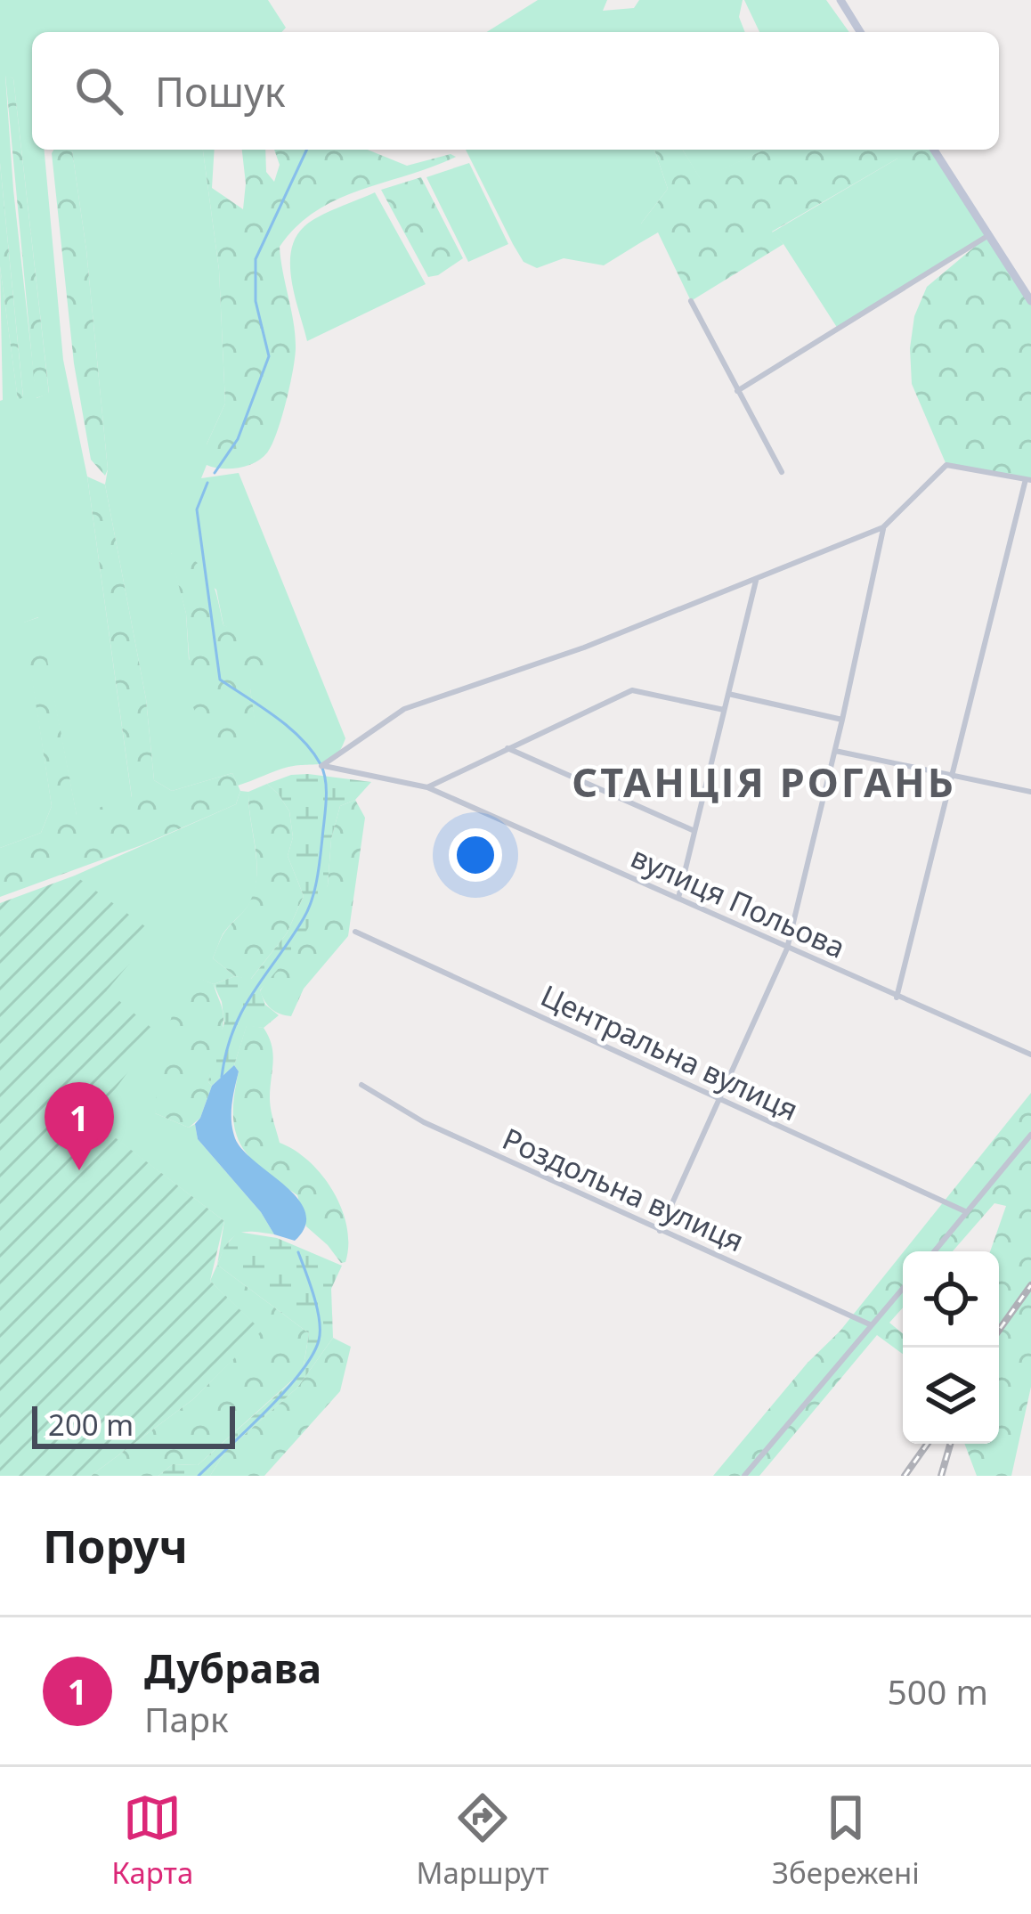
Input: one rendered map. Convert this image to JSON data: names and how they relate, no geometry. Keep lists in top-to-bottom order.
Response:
{
  "streets": {
    "street": ["вулиця Польова", "Центральна вулиця", "Роздольна вулиця"]
  },
  "districts": ["СТАНЦІЯ РОГАНЬ"],
  "scale_bar": "200 m",
  "page": {
    "search": "Пошук",
    "pins": "1",
    "scale": "200 m",
    "heading": "Поруч",
    "list": [
      {
        "mark": "1",
        "name": "Дубрава",
        "note": "Парк",
        "value": "500 m"
      }
    ],
    "nav": ["Карта", "Маршрут", "Збережені"]
  }
}
